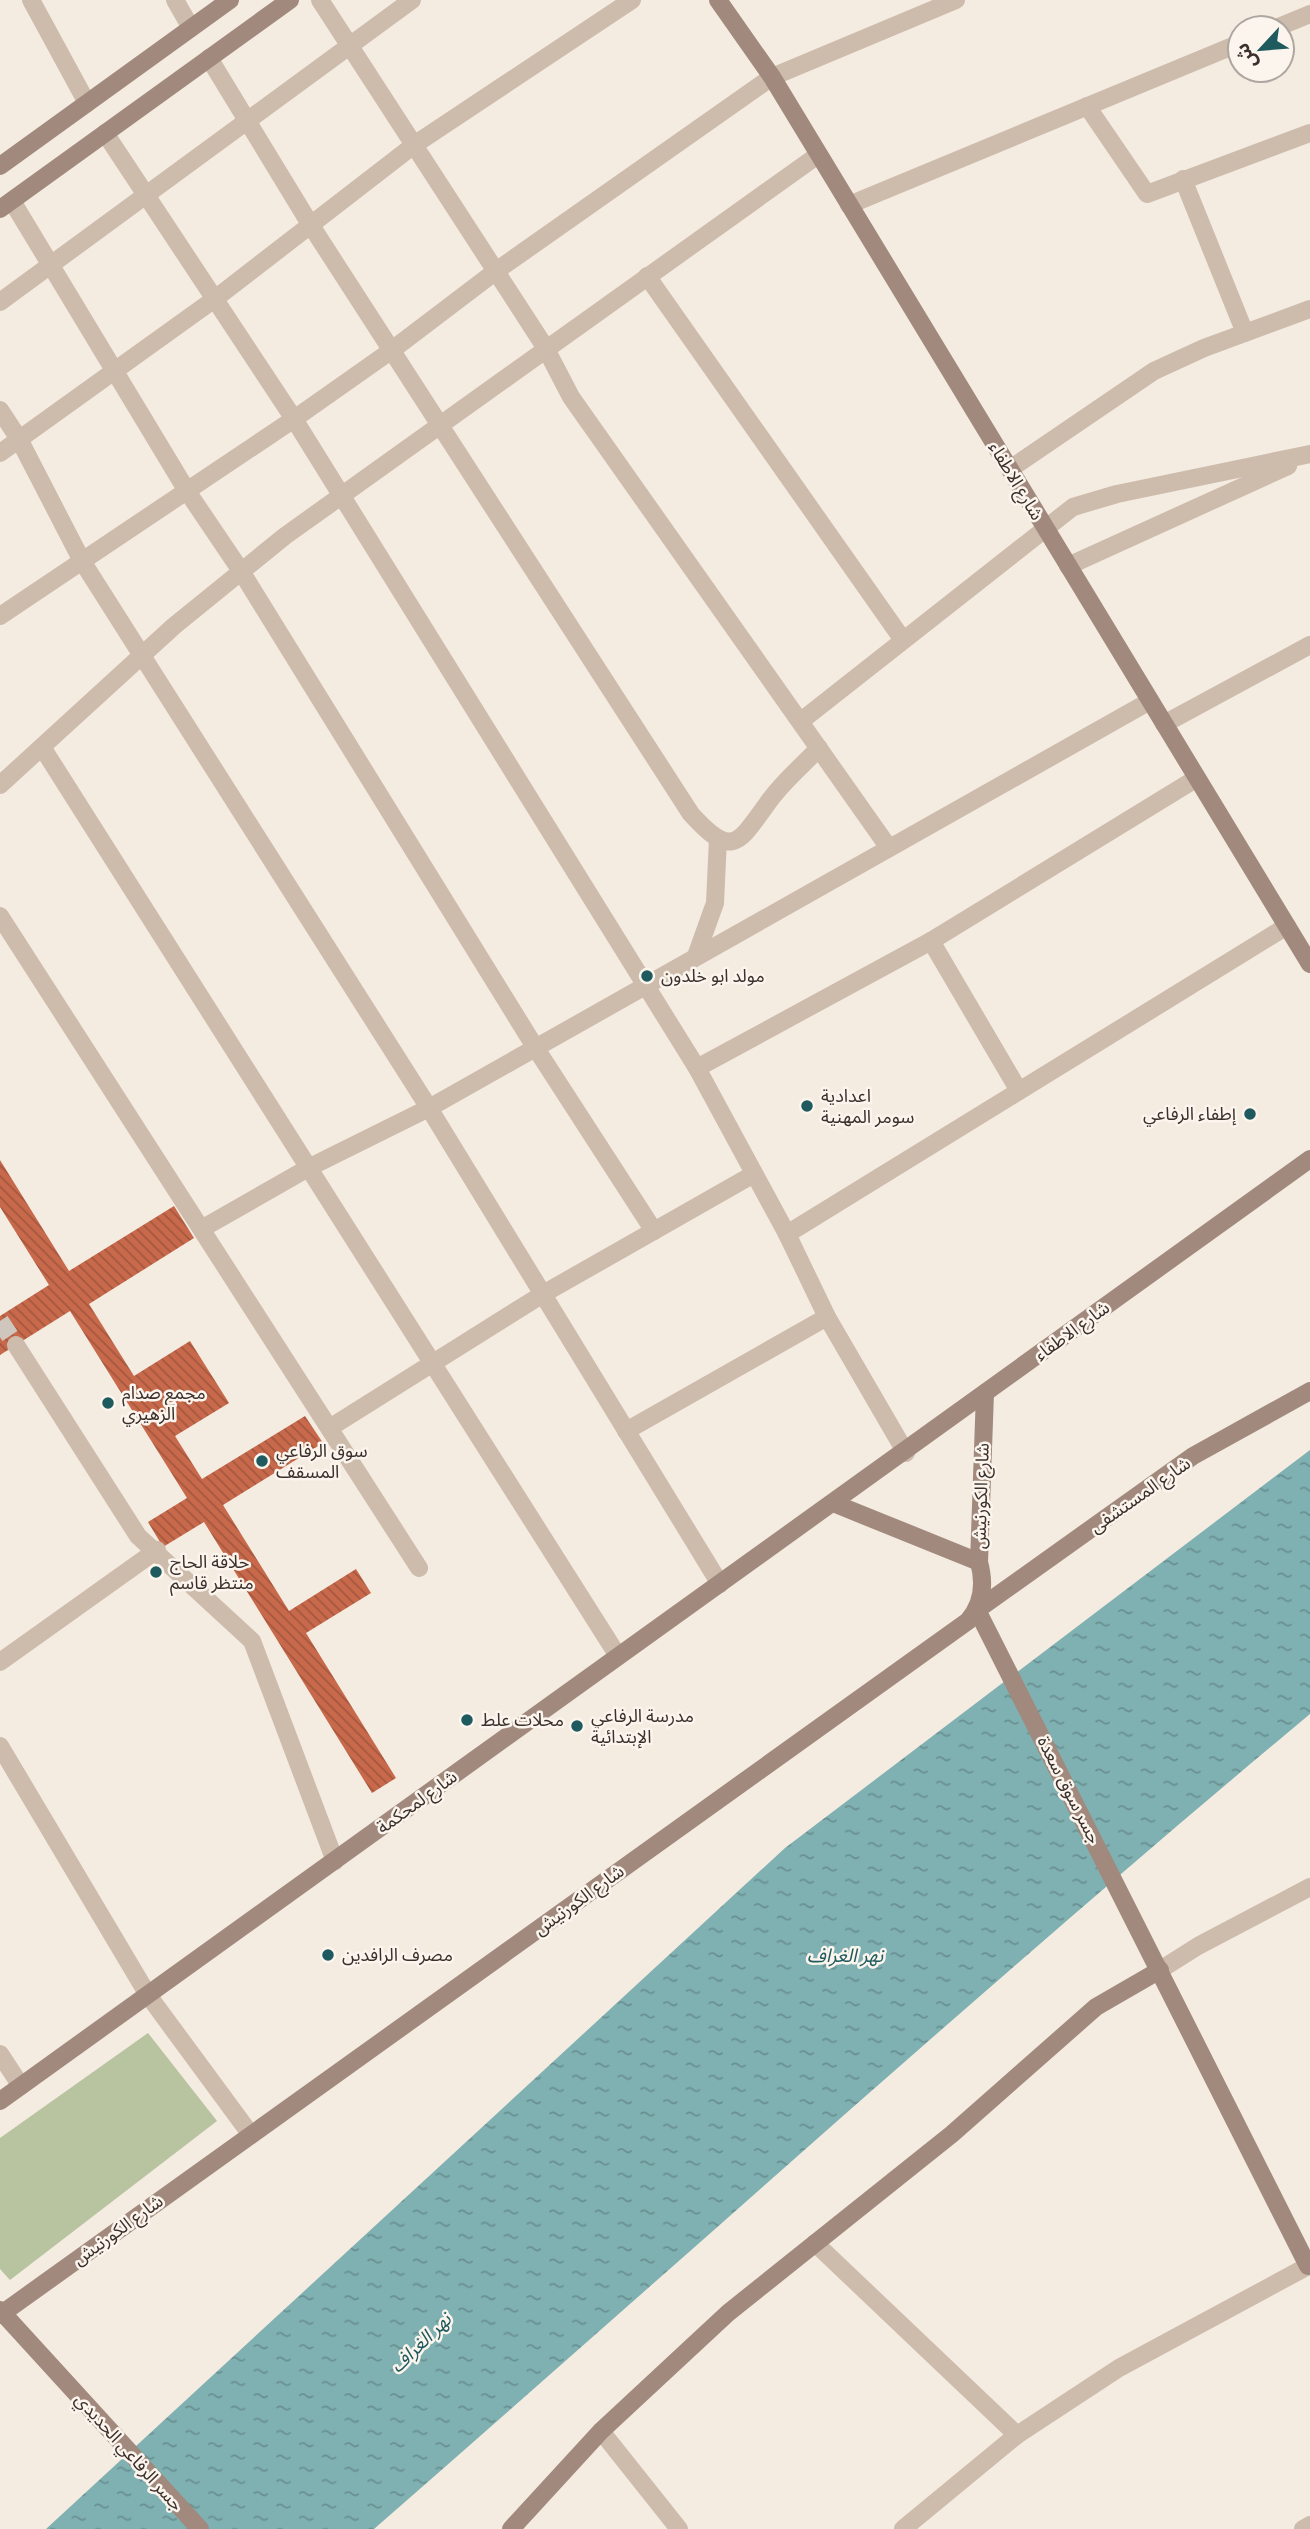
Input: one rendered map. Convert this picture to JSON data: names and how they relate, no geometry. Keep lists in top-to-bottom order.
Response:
{
  "streets": {
    "street": [
      "شارع الاطفاء",
      "شارع المستشفى",
      "شارع الكورنيش",
      "جسر سوق سعدة",
      "شارع لمحكمة",
      "جسر الرفاعي الحديدي"
    ]
  },
  "crossings": [
    ["شارع الاطفاء", "شارع الكورنيش"],
    ["شارع الاطفاء", "شارع لمحكمة"],
    ["شارع المستشفى", "شارع الكورنيش"],
    ["شارع المستشفى", "جسر سوق سعدة"],
    ["شارع الكورنيش", "جسر سوق سعدة"],
    ["شارع الكورنيش", "جسر الرفاعي الحديدي"]
  ],
  "water": ["نهر الغراف"],
  "places": [
    "مولد ابو خلدون",
    "اعدادية سومر المهنية",
    "إطفاء الرفاعي",
    "مجمع صدام الزهيري",
    "سوق الرفاعي المسقف",
    "حلاقة الحاج منتظر قاسم",
    "محلات علط",
    "مدرسة الرفاعي الإبتدائية",
    "مصرف الرافدين"
  ],
  "north": "bottom left"
}
